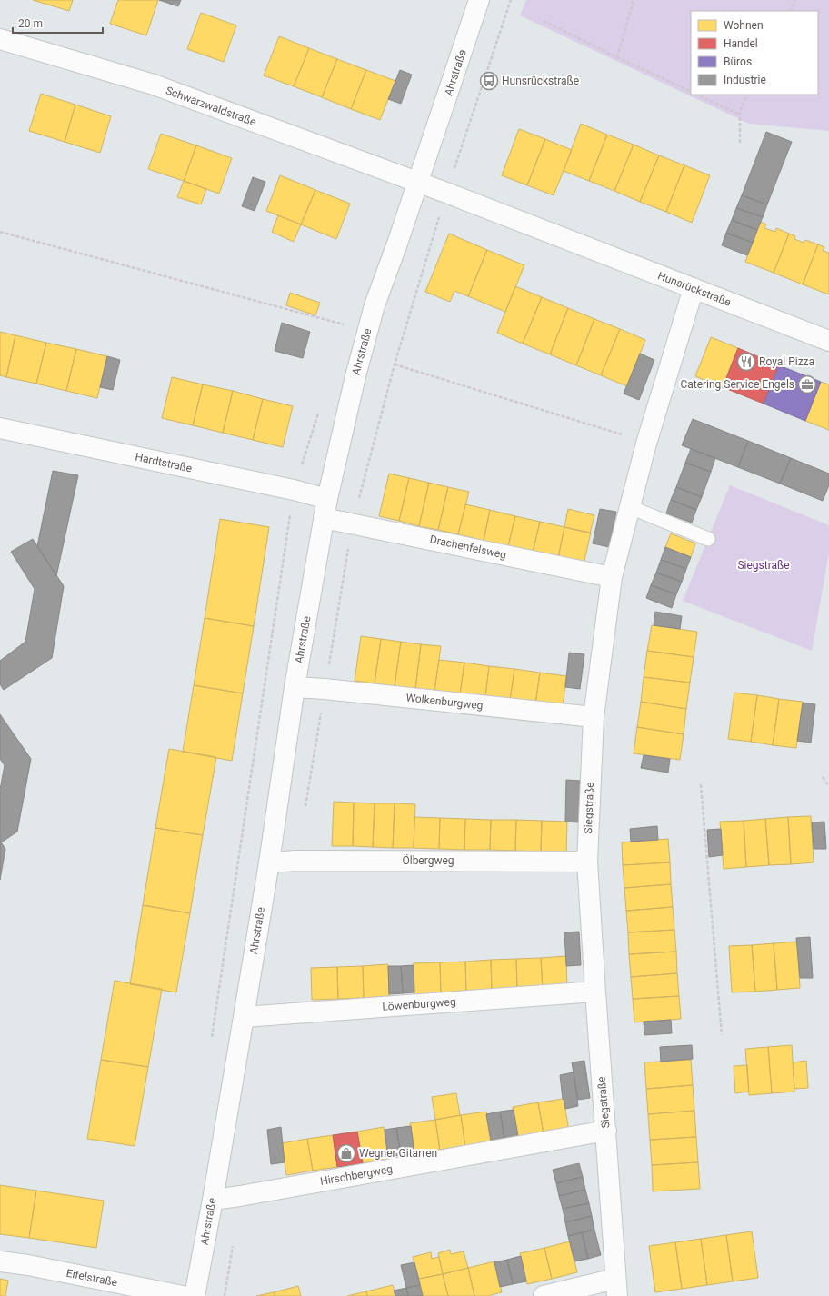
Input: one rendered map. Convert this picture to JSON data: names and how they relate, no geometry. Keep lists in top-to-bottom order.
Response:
{
  "streets": {
    "street": [
      "Ahrstraße",
      "Schwarzwaldstraße",
      "Hunsrückstraße",
      "Hardtstraße",
      "Drachenfelsweg",
      "Wolkenburgweg",
      "Siegstraße",
      "Ölbergweg",
      "Löwenburgweg",
      "Hirschbergweg",
      "Eifelstraße"
    ]
  },
  "crossings": [
    ["Ahrstraße", "Schwarzwaldstraße"],
    ["Ahrstraße", "Hunsrückstraße"],
    ["Ahrstraße", "Hardtstraße"],
    ["Ahrstraße", "Drachenfelsweg"],
    ["Ahrstraße", "Wolkenburgweg"],
    ["Ahrstraße", "Ölbergweg"],
    ["Ahrstraße", "Löwenburgweg"],
    ["Ahrstraße", "Hirschbergweg"],
    ["Schwarzwaldstraße", "Hunsrückstraße"],
    ["Hunsrückstraße", "Siegstraße"],
    ["Drachenfelsweg", "Siegstraße"],
    ["Wolkenburgweg", "Siegstraße"],
    ["Siegstraße", "Ölbergweg"],
    ["Siegstraße", "Löwenburgweg"],
    ["Siegstraße", "Hirschbergweg"]
  ],
  "parks": ["Siegstraße"],
  "places": {
    "bus stop": ["Hunsrückstraße"],
    "restaurant": ["Royal Pizza"],
    "office": ["Catering Service Engels"],
    "shop": ["Wegner Gitarren"]
  },
  "legend": [
    "Wohnen",
    "Handel",
    "Büros",
    "Industrie"
  ],
  "scale_bar": "20 m"
}
